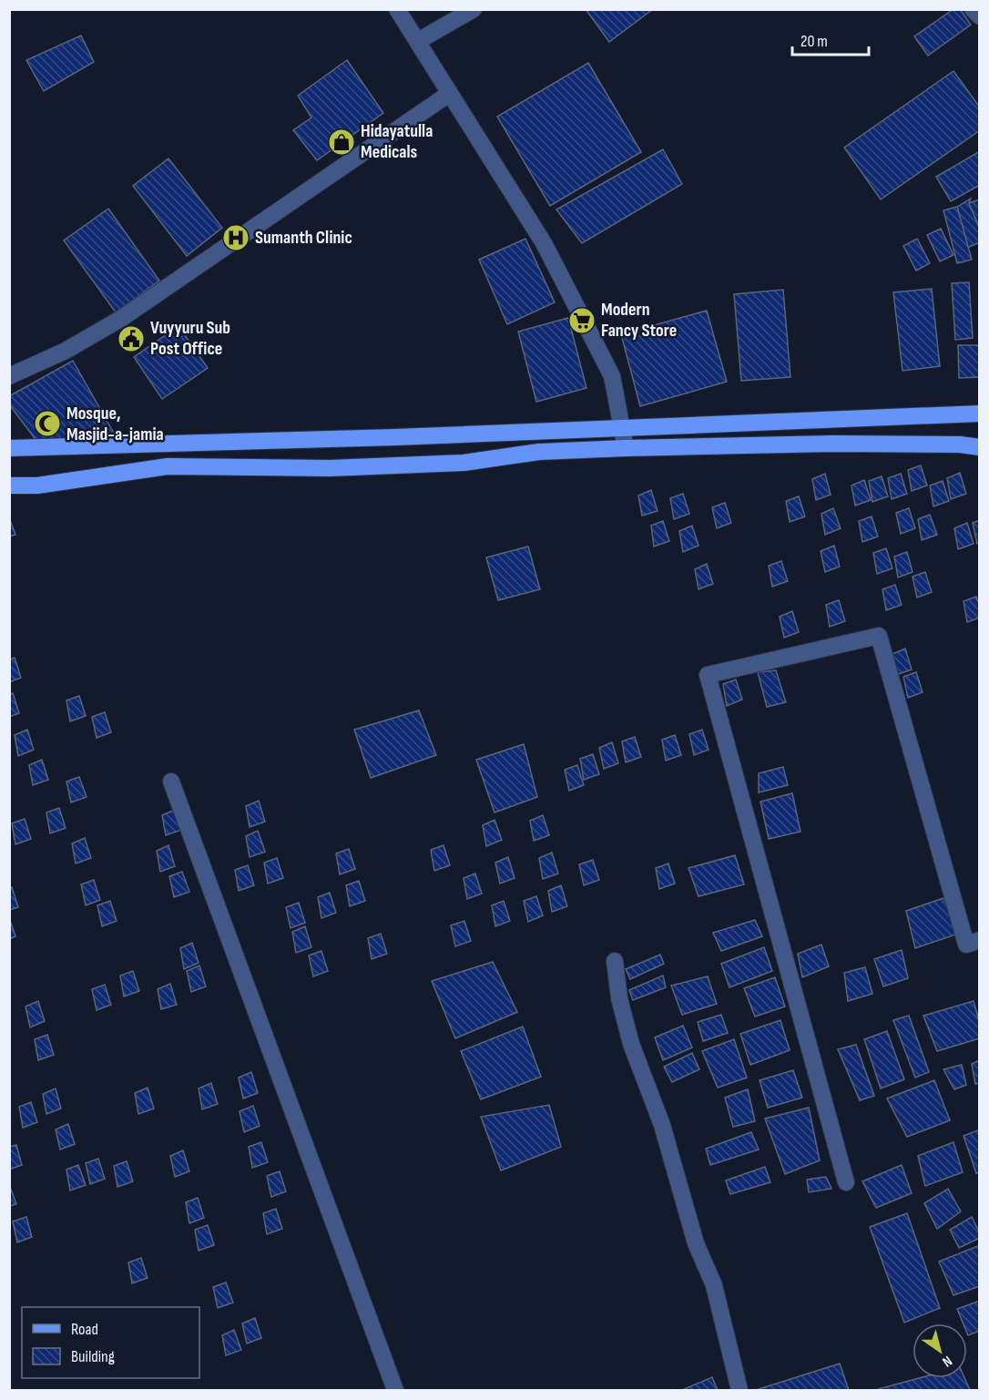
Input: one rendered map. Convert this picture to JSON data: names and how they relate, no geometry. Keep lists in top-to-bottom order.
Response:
{
  "places": {
    "shop": ["Hidayatulla Medicals"],
    "hospital": ["Sumanth Clinic"],
    "supermarket": ["Modern Fancy Store"],
    "public building": ["Vuyyuru Sub Post Office"],
    "mosque": ["Mosque, Masjid-a-jamia"]
  },
  "legend": ["Road", "Building"],
  "scale_bar": "20 m",
  "north": "bottom right"
}
